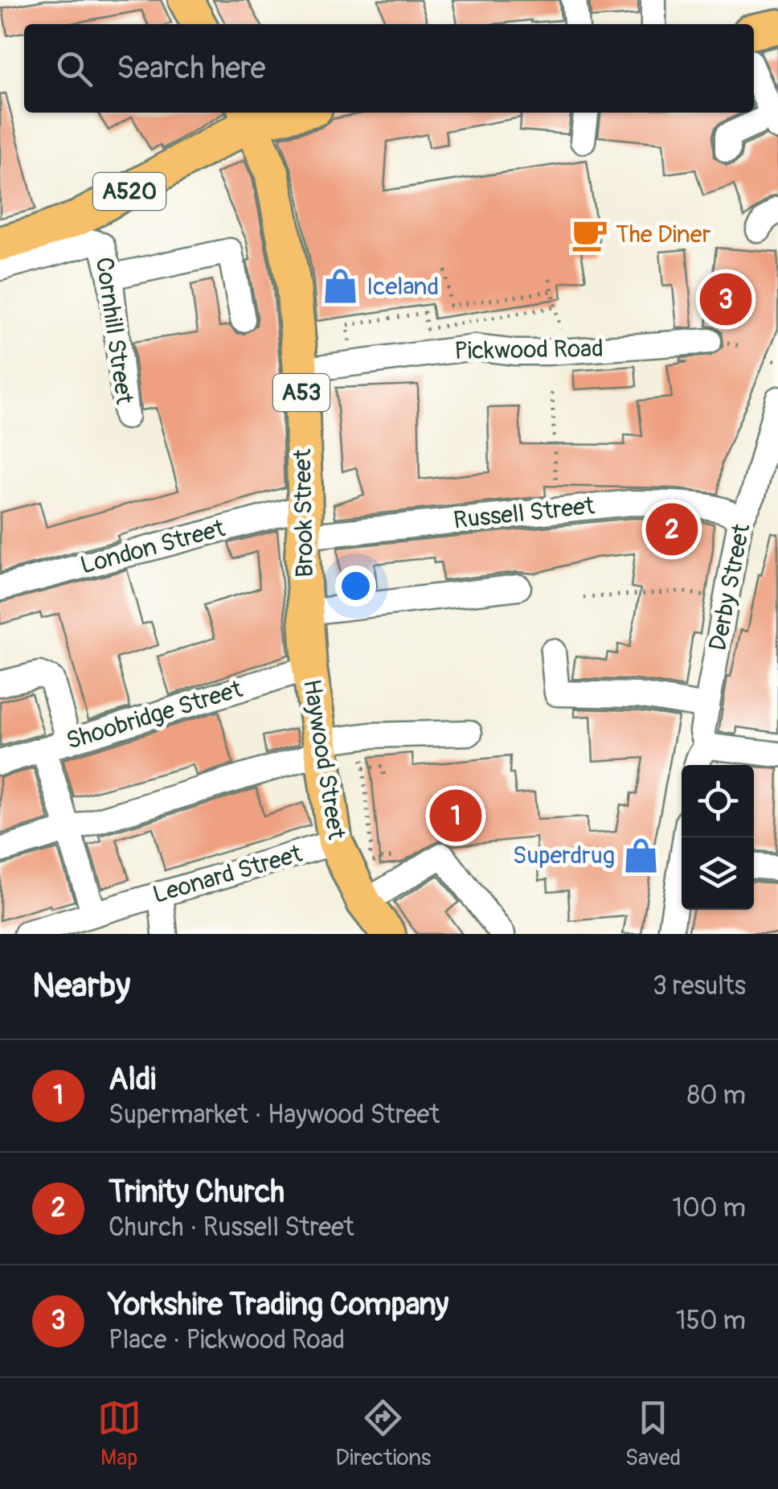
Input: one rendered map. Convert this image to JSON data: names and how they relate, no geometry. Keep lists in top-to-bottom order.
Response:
{
  "streets": {
    "highway": [
      "A520",
      "A53",
      "Brook Street",
      "Haywood Street"
    ],
    "street": [
      "Cornhill Street",
      "Pickwood Road",
      "Russell Street",
      "London Street",
      "Derby Street",
      "Shoobridge Street",
      "Leonard Street"
    ]
  },
  "crossings": [
    ["A520", "Brook Street"],
    ["Pickwood Road", "Brook Street"],
    ["Brook Street", "Russell Street"],
    ["Brook Street", "London Street"],
    ["Brook Street", "Shoobridge Street"],
    ["Brook Street", "Haywood Street"],
    ["Russell Street", "London Street"],
    ["Russell Street", "Derby Street"],
    ["Shoobridge Street", "Haywood Street"],
    ["Haywood Street", "Leonard Street"]
  ],
  "places": {
    "cafe": ["The Diner"],
    "shop": ["Iceland", "Superdrug"]
  },
  "page": {
    "search": "Search here",
    "pins": ["3", "2", "1"],
    "heading": ["Nearby", "3 results"],
    "list": [
      {
        "mark": "1",
        "name": "Aldi",
        "note": "Supermarket · Haywood Street",
        "value": "80 m"
      },
      {
        "mark": "2",
        "name": "Trinity Church",
        "note": "Church · Russell Street",
        "value": "100 m"
      },
      {
        "mark": "3",
        "name": "Yorkshire Trading Company",
        "note": "Place · Pickwood Road",
        "value": "150 m"
      }
    ],
    "nav": ["Map", "Directions", "Saved"]
  }
}
